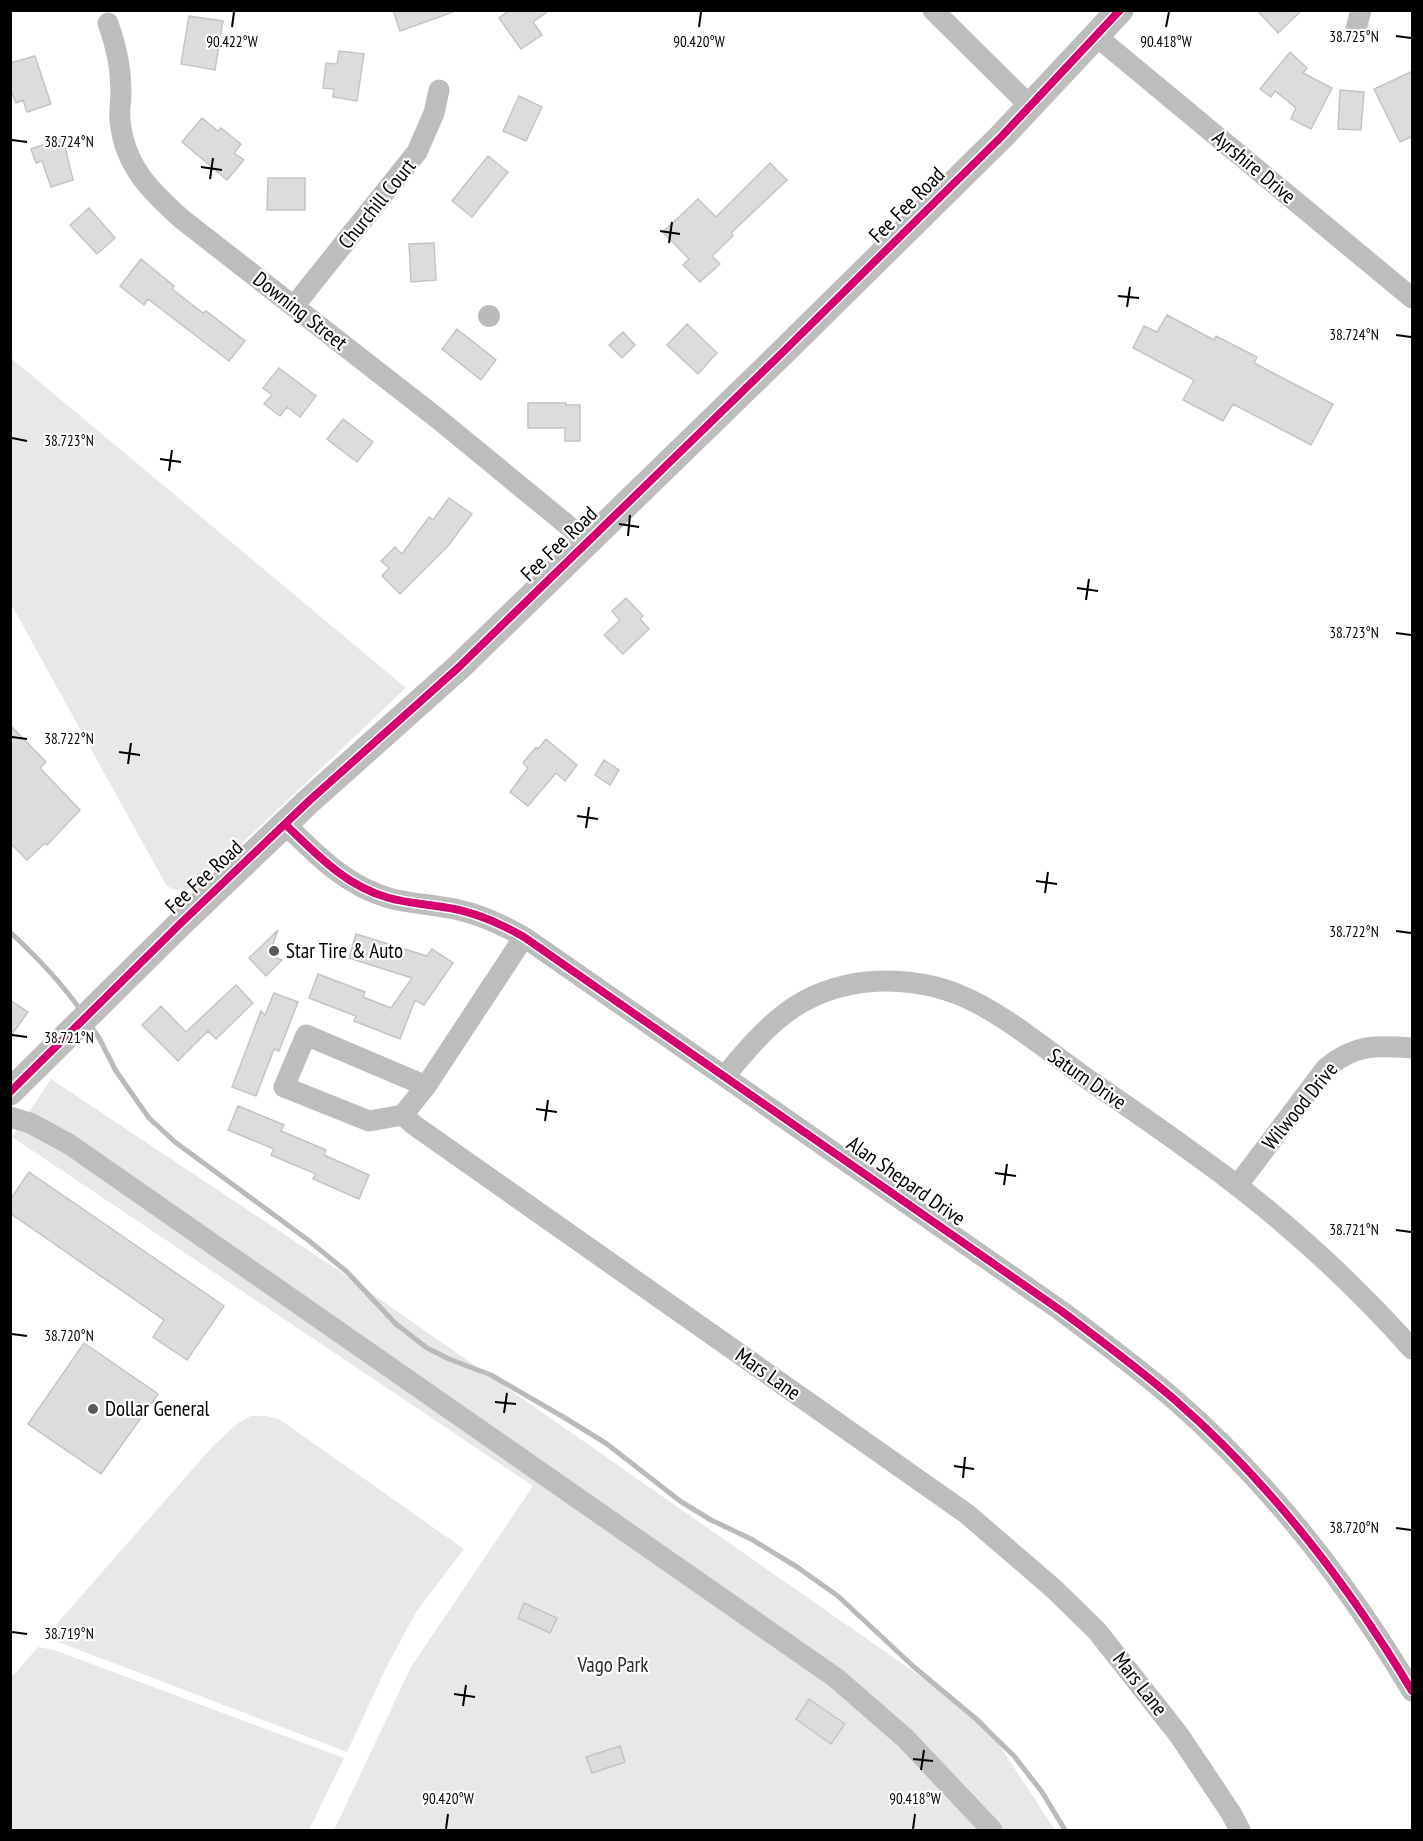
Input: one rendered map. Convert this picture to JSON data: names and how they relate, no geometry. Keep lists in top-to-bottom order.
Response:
{
  "streets": {
    "street": [
      "Ayrshire Drive",
      "Churchill Court",
      "Fee Fee Road",
      "Downing Street",
      "Saturn Drive",
      "Wilwood Drive",
      "Alan Shepard Drive",
      "Mars Lane"
    ]
  },
  "crossings": [
    ["Ayrshire Drive", "Fee Fee Road"],
    ["Churchill Court", "Downing Street"],
    ["Fee Fee Road", "Downing Street"],
    ["Fee Fee Road", "Alan Shepard Drive"],
    ["Saturn Drive", "Wilwood Drive"],
    ["Saturn Drive", "Alan Shepard Drive"]
  ],
  "parks": ["Vago Park"],
  "places": ["Star Tire & Auto", "Dollar General"],
  "coordinates": [
    "38.725°N",
    "90.422°W",
    "90.420°W",
    "90.418°W",
    "38.724°N",
    "38.723°N",
    "38.722°N",
    "38.721°N",
    "38.720°N",
    "38.719°N"
  ]
}
